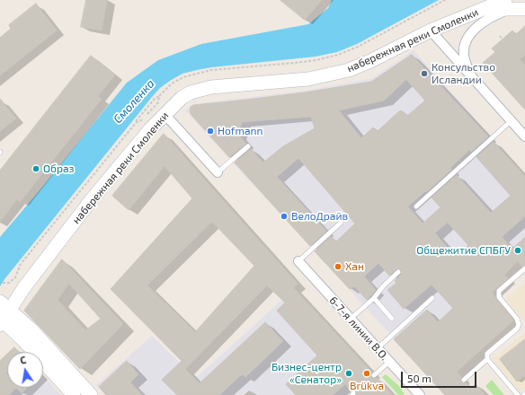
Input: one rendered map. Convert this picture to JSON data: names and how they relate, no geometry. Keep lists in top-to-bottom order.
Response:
{
  "streets": {
    "main road": ["набережная реки Смоленки"],
    "street": ["6-7-я линии В.О."]
  },
  "water": ["Смоленка"],
  "places": [
    "Консульство Исландии",
    "Hofmann",
    "Образ",
    "ВелоДрайв",
    "Общежитие СПБГУ",
    "Хан",
    "Бизнес-центр «Сенатор»",
    "Brükva"
  ],
  "scale_bar": "50 m",
  "north": "top"
}
